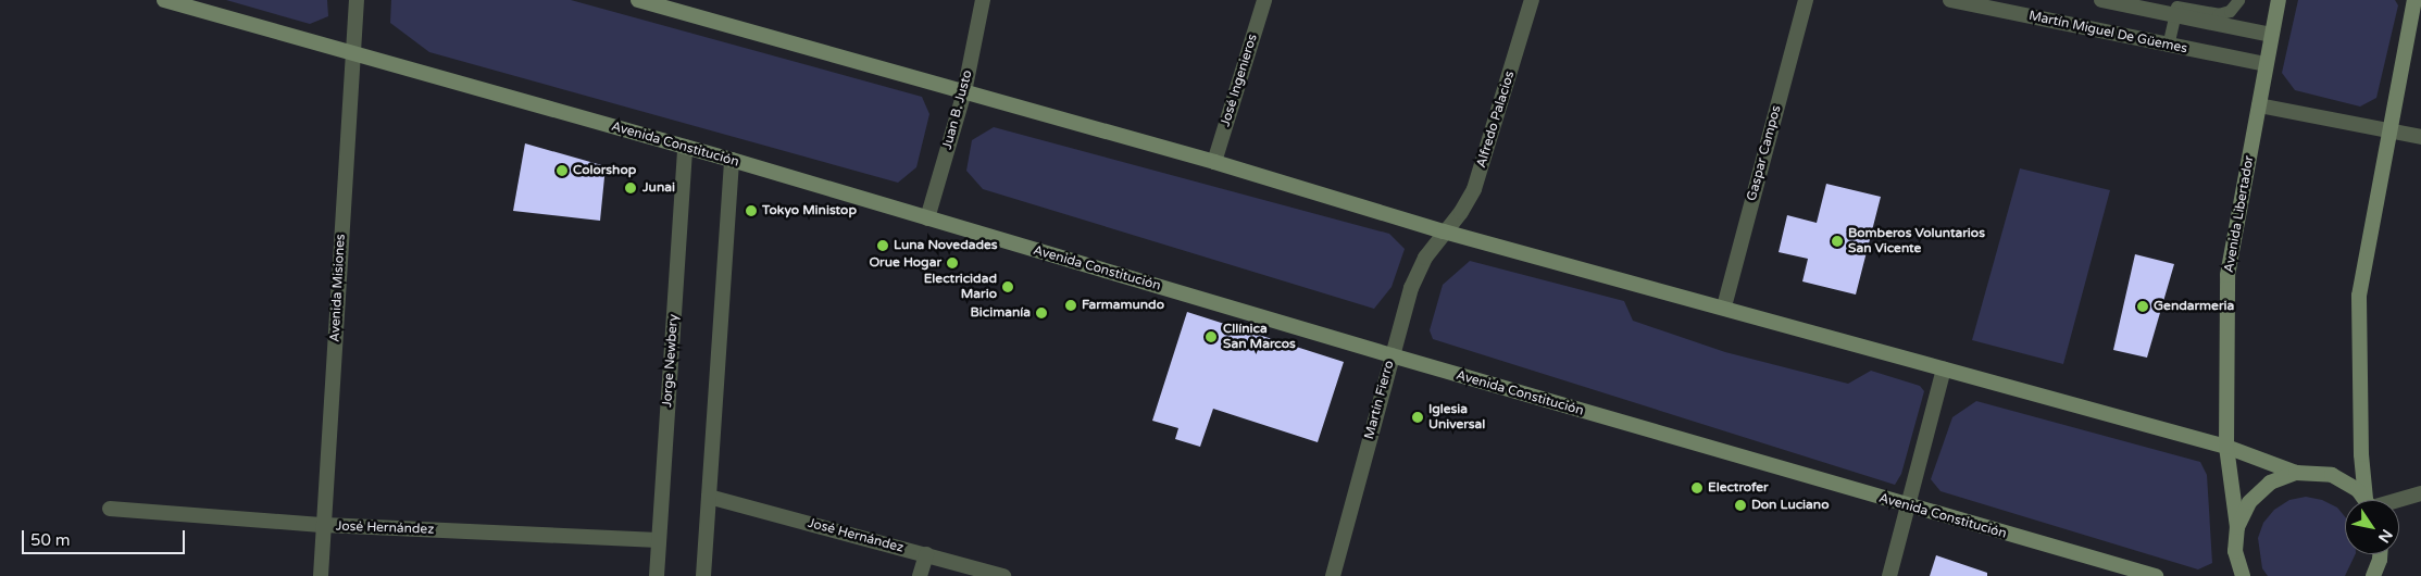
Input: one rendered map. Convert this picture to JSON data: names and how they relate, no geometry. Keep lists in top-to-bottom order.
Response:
{
  "streets": {
    "main road": ["Avenida Constitución", "Avenida Libertador"],
    "street": [
      "Martín Miguel De Güemes",
      "José Ingenieros",
      "Juan B. Justo",
      "Alfredo Palacios",
      "Gaspar Campos",
      "Avenida Misiones",
      "Jorge Newbery",
      "Martín Fierro",
      "José Hernández"
    ]
  },
  "crossings": [
    ["Martín Miguel De Güemes", "Avenida Libertador"],
    ["Juan B. Justo", "Avenida Constitución"],
    ["Alfredo Palacios", "Martín Fierro"],
    ["Avenida Constitución", "Avenida Misiones"],
    ["Avenida Constitución", "Jorge Newbery"],
    ["Avenida Constitución", "Martín Fierro"],
    ["Avenida Misiones", "José Hernández"],
    ["Jorge Newbery", "José Hernández"]
  ],
  "places": [
    "Colorshop",
    "Junai",
    "Tokyo Ministop",
    "Bomberos Voluntarios San Vicente",
    "Luna Novedades",
    "Orue Hogar",
    "Electricidad Mario",
    "Farmamundo",
    "Gendarmeria",
    "Bicimanía",
    "Cllínica San Marcos",
    "Iglesia Universal",
    "Electrofer",
    "Don Luciano"
  ],
  "scale_bar": "50 m",
  "north": "bottom right"
}
